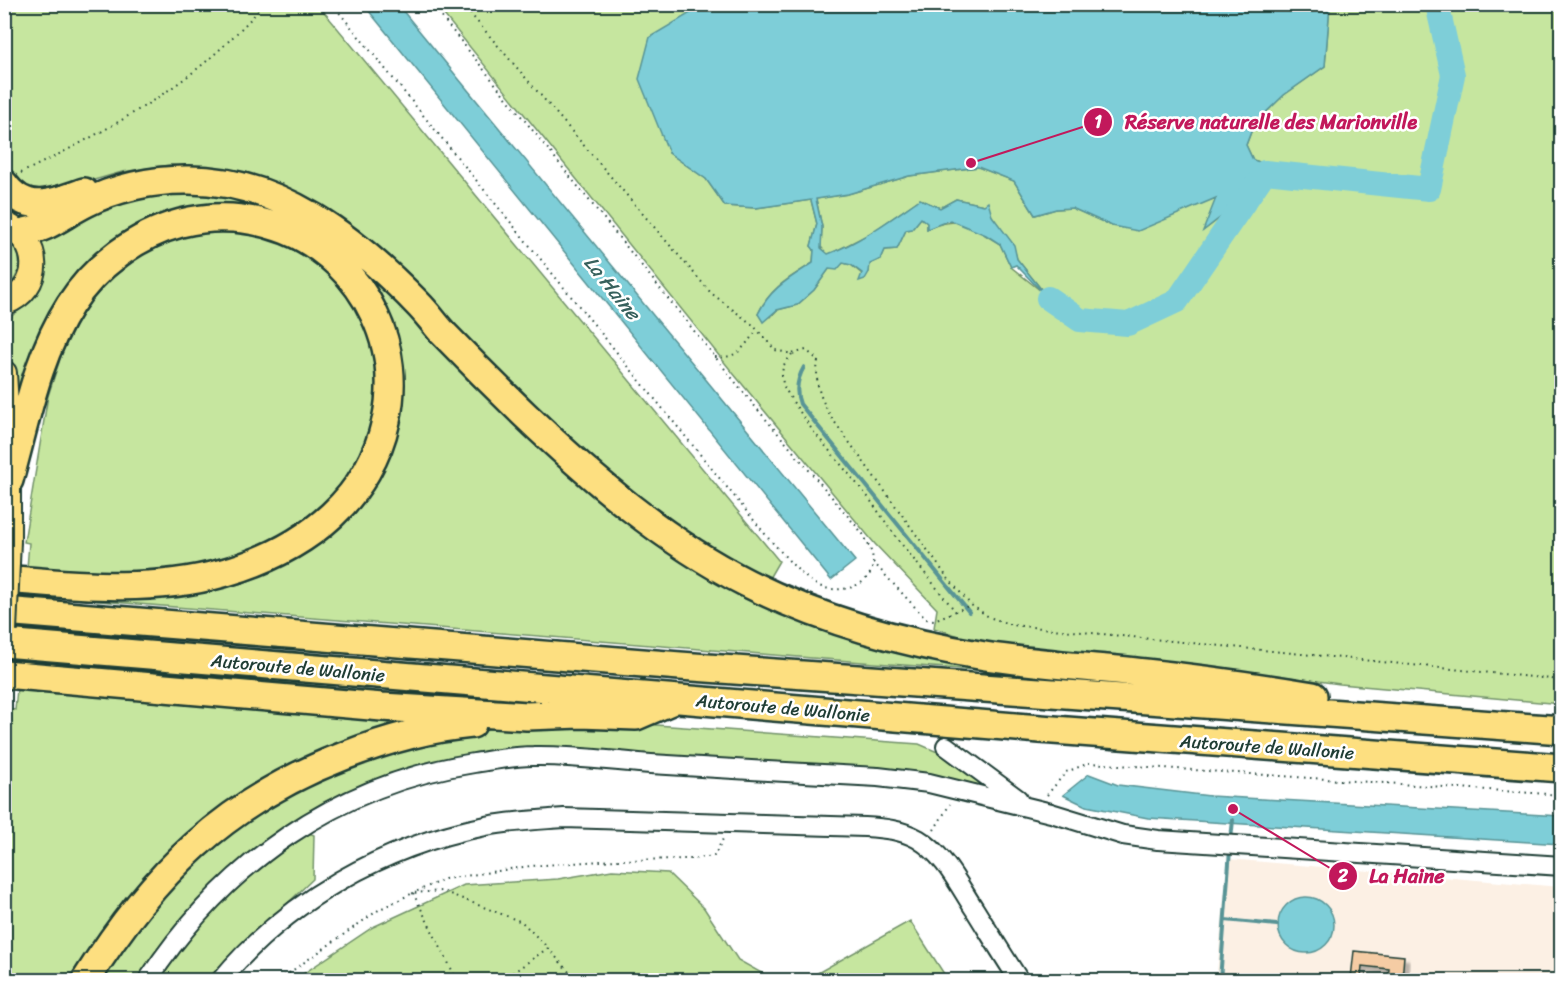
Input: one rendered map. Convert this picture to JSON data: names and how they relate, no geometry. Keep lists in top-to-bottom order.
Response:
{
  "streets": {
    "highway": ["Autoroute de Wallonie"]
  },
  "water": ["La Haine"],
  "places": ["Réserve naturelle des Marionville", "La Haine"]
}
